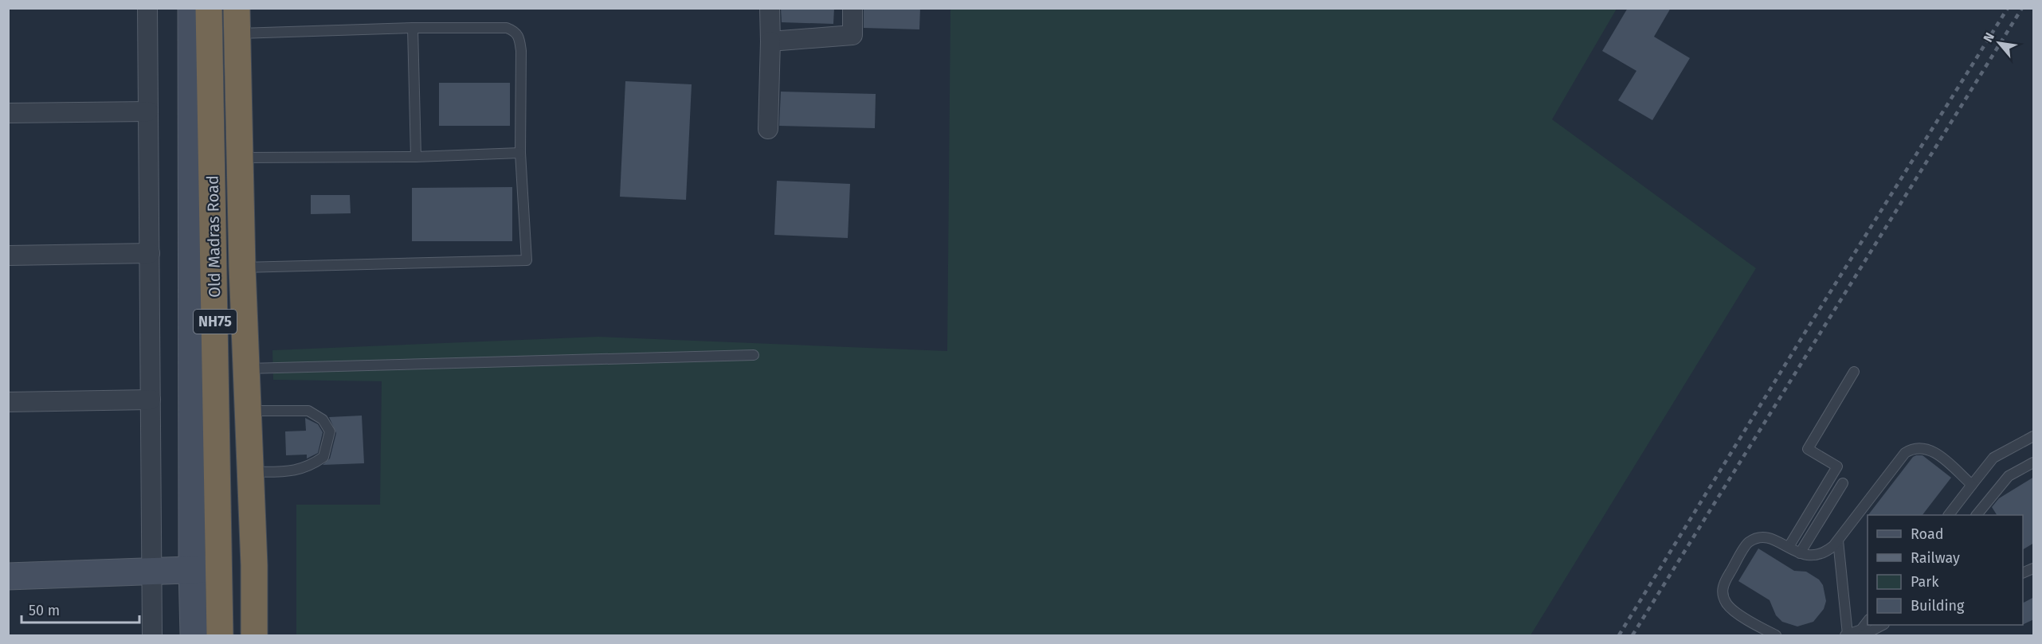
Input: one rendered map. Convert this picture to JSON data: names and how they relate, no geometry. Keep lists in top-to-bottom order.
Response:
{
  "streets": {
    "highway": ["Old Madras Road", "NH75"]
  },
  "legend": [
    "Road",
    "Railway",
    "Park",
    "Building"
  ],
  "scale_bar": "50 m",
  "north": "top left"
}
